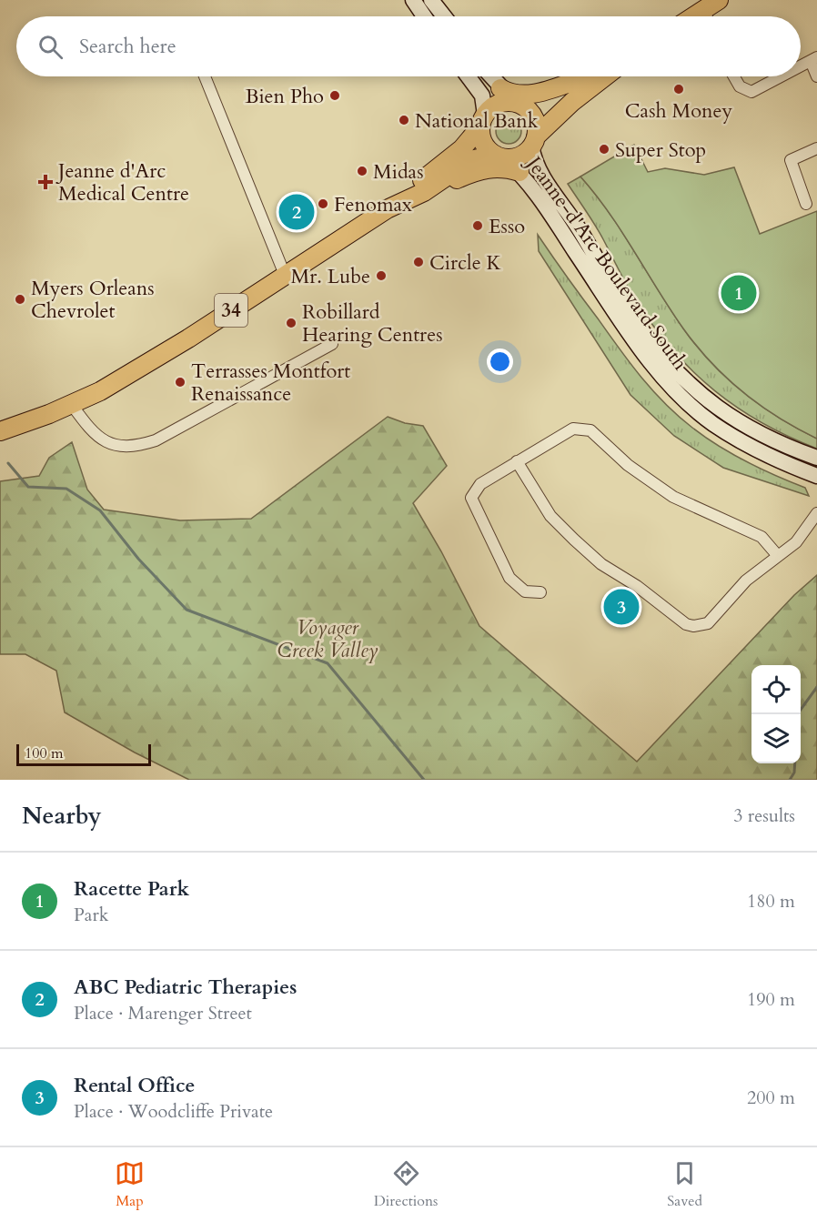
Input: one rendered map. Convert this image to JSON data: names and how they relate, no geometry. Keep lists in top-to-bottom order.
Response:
{
  "streets": {
    "main road": ["Jeanne-d'Arc Boulevard South", "34"]
  },
  "crossings": [
    ["Jeanne-d'Arc Boulevard South", "34"]
  ],
  "parks": ["Voyager Creek Valley"],
  "places": {
    "other": [
      "Cash Money",
      "Bien Pho",
      "National Bank",
      "Super Stop",
      "Midas",
      "Fenomax",
      "Esso",
      "Circle K",
      "Mr. Lube",
      "Myers Orleans Chevrolet",
      "Robillard Hearing Centres",
      "Terrasses Montfort Renaissance"
    ],
    "health": ["Jeanne d'Arc Medical Centre"]
  },
  "scale_bar": "100 m",
  "page": {
    "search": "Search here",
    "pins": ["2", "1", "3"],
    "scale": "100 m",
    "heading": ["Nearby", "3 results"],
    "list": [
      {
        "mark": "1",
        "name": "Racette Park",
        "note": "Park",
        "value": "180 m"
      },
      {
        "mark": "2",
        "name": "ABC Pediatric Therapies",
        "note": "Place · Marenger Street",
        "value": "190 m"
      },
      {
        "mark": "3",
        "name": "Rental Office",
        "note": "Place · Woodcliffe Private",
        "value": "200 m"
      }
    ],
    "nav": ["Map", "Directions", "Saved"]
  }
}
